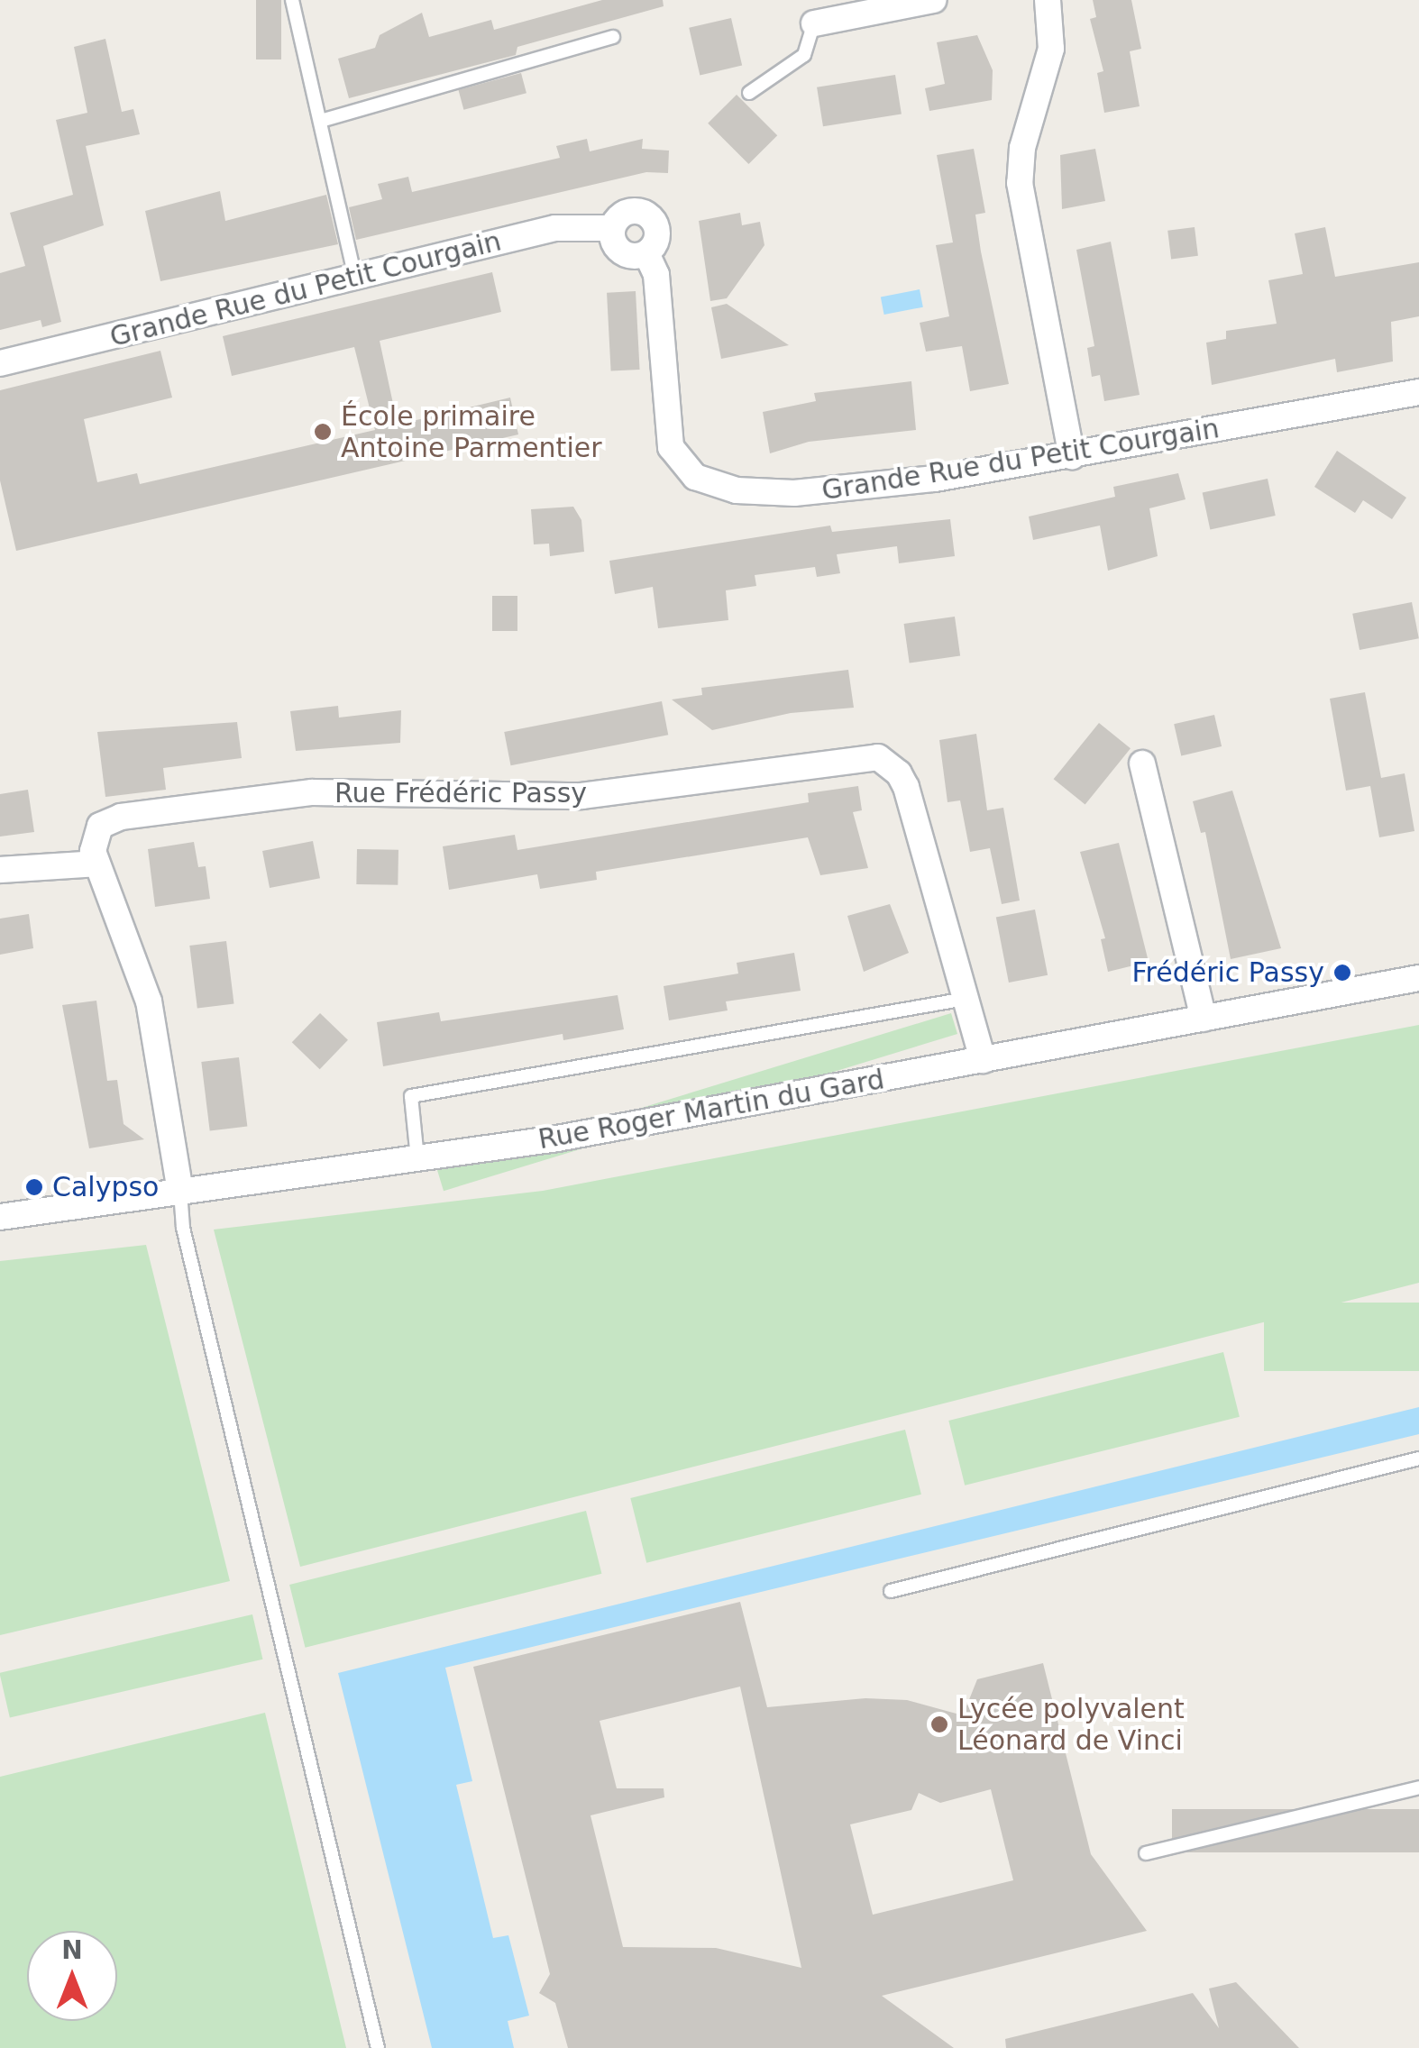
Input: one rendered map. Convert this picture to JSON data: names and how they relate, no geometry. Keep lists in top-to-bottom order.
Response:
{
  "streets": {
    "street": ["Grande Rue du Petit Courgain", "Rue Frédéric Passy", "Rue Roger Martin du Gard"]
  },
  "crossings": [
    ["Rue Frédéric Passy", "Rue Roger Martin du Gard"]
  ],
  "places": [
    "École primaire Antoine Parmentier",
    "Frédéric Passy",
    "Calypso",
    "Lycée polyvalent Léonard de Vinci"
  ],
  "north": "top"
}
